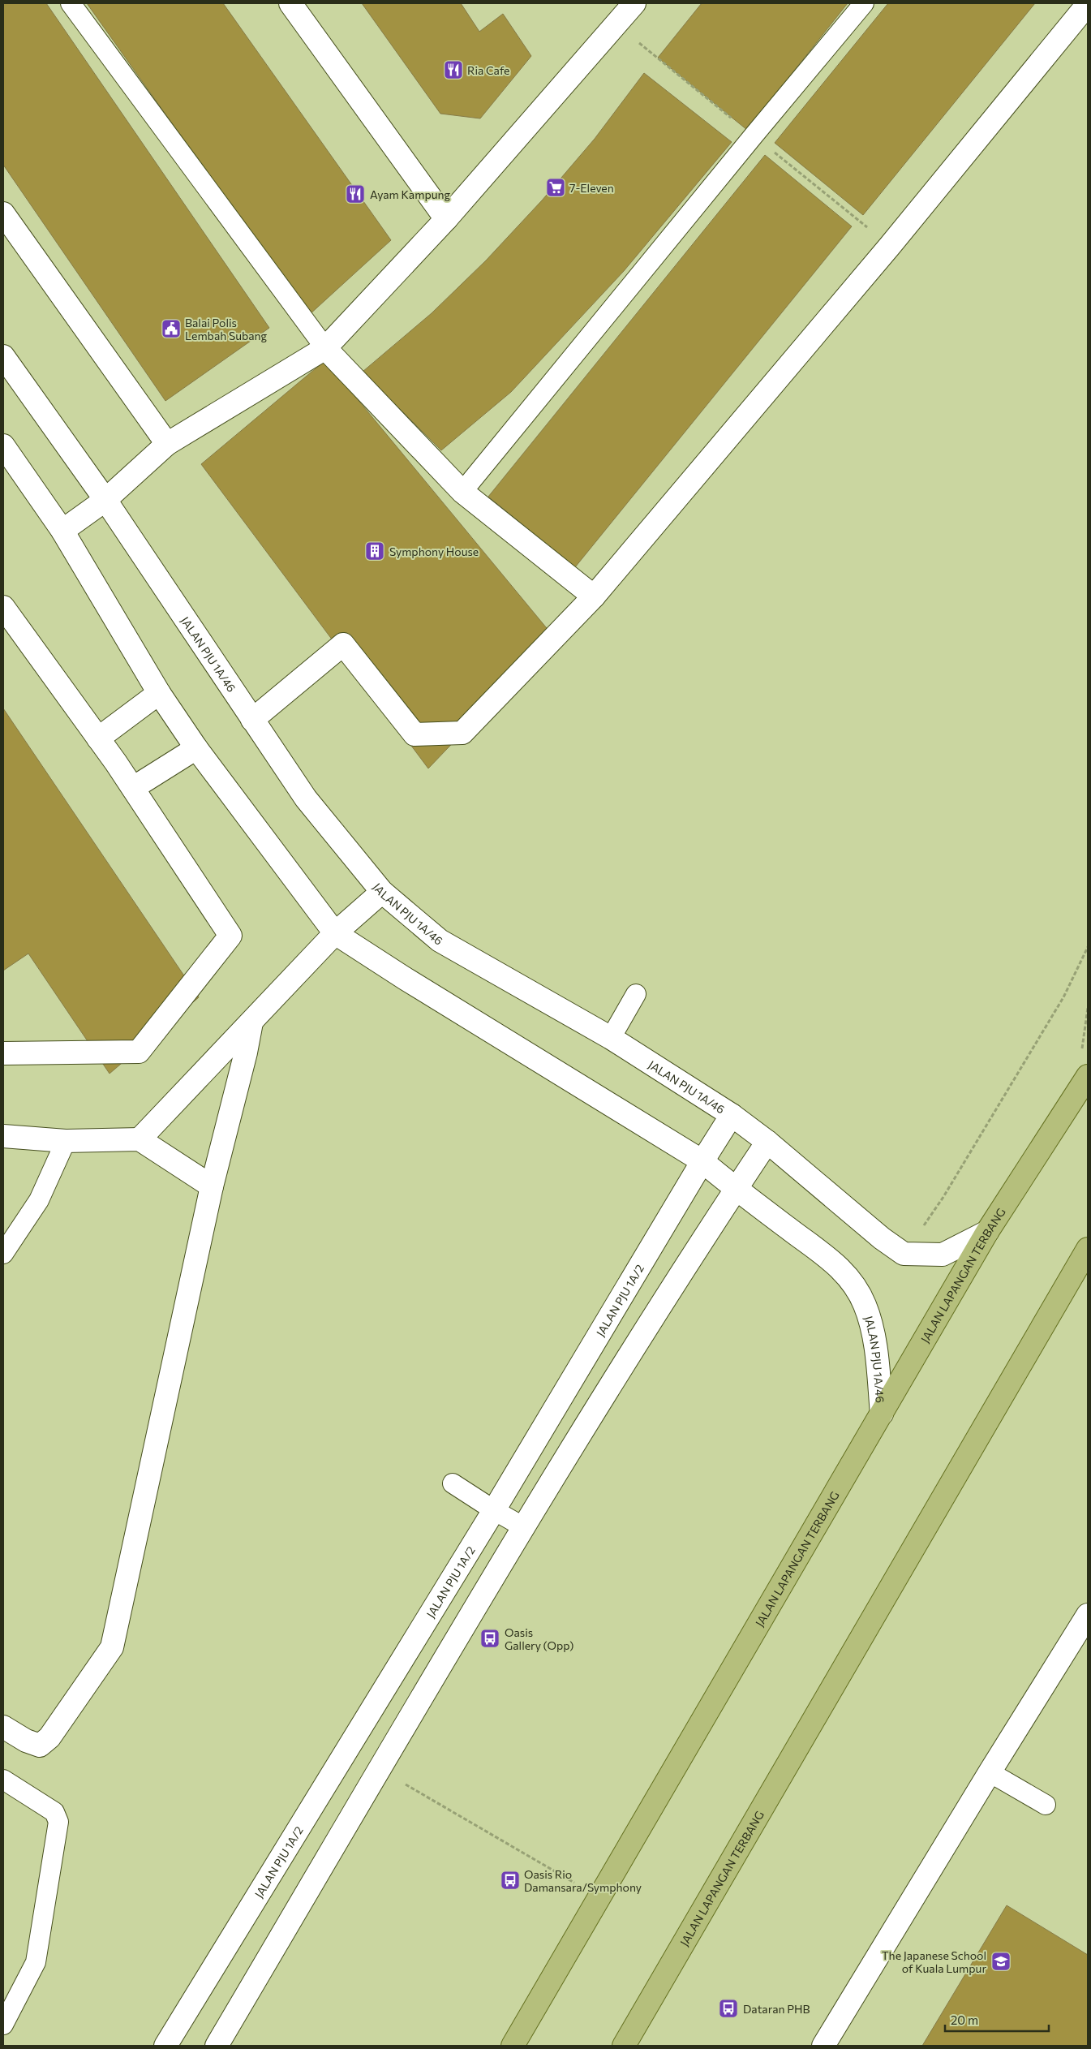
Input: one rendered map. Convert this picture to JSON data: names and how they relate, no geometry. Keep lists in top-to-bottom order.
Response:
{
  "streets": {
    "main road": ["JALAN LAPANGAN TERBANG"],
    "street": ["JALAN PJU 1A/46", "JALAN PJU 1A/2"]
  },
  "crossings": [
    ["JALAN PJU 1A/46", "JALAN LAPANGAN TERBANG"],
    ["JALAN PJU 1A/46", "JALAN PJU 1A/2"]
  ],
  "places": {
    "restaurant": ["Ria Cafe", "Ayam Kampung"],
    "supermarket": ["7-Eleven"],
    "public building": ["Balai Polis Lembah Subang"],
    "building": ["Symphony House"],
    "bus stop": ["Oasis Gallery (Opp)", "Oasis Rio Damansara/Symphony", "Dataran PHB"],
    "school or university": ["The Japanese School of Kuala Lumpur"]
  },
  "scale_bar": "20 m"
}
